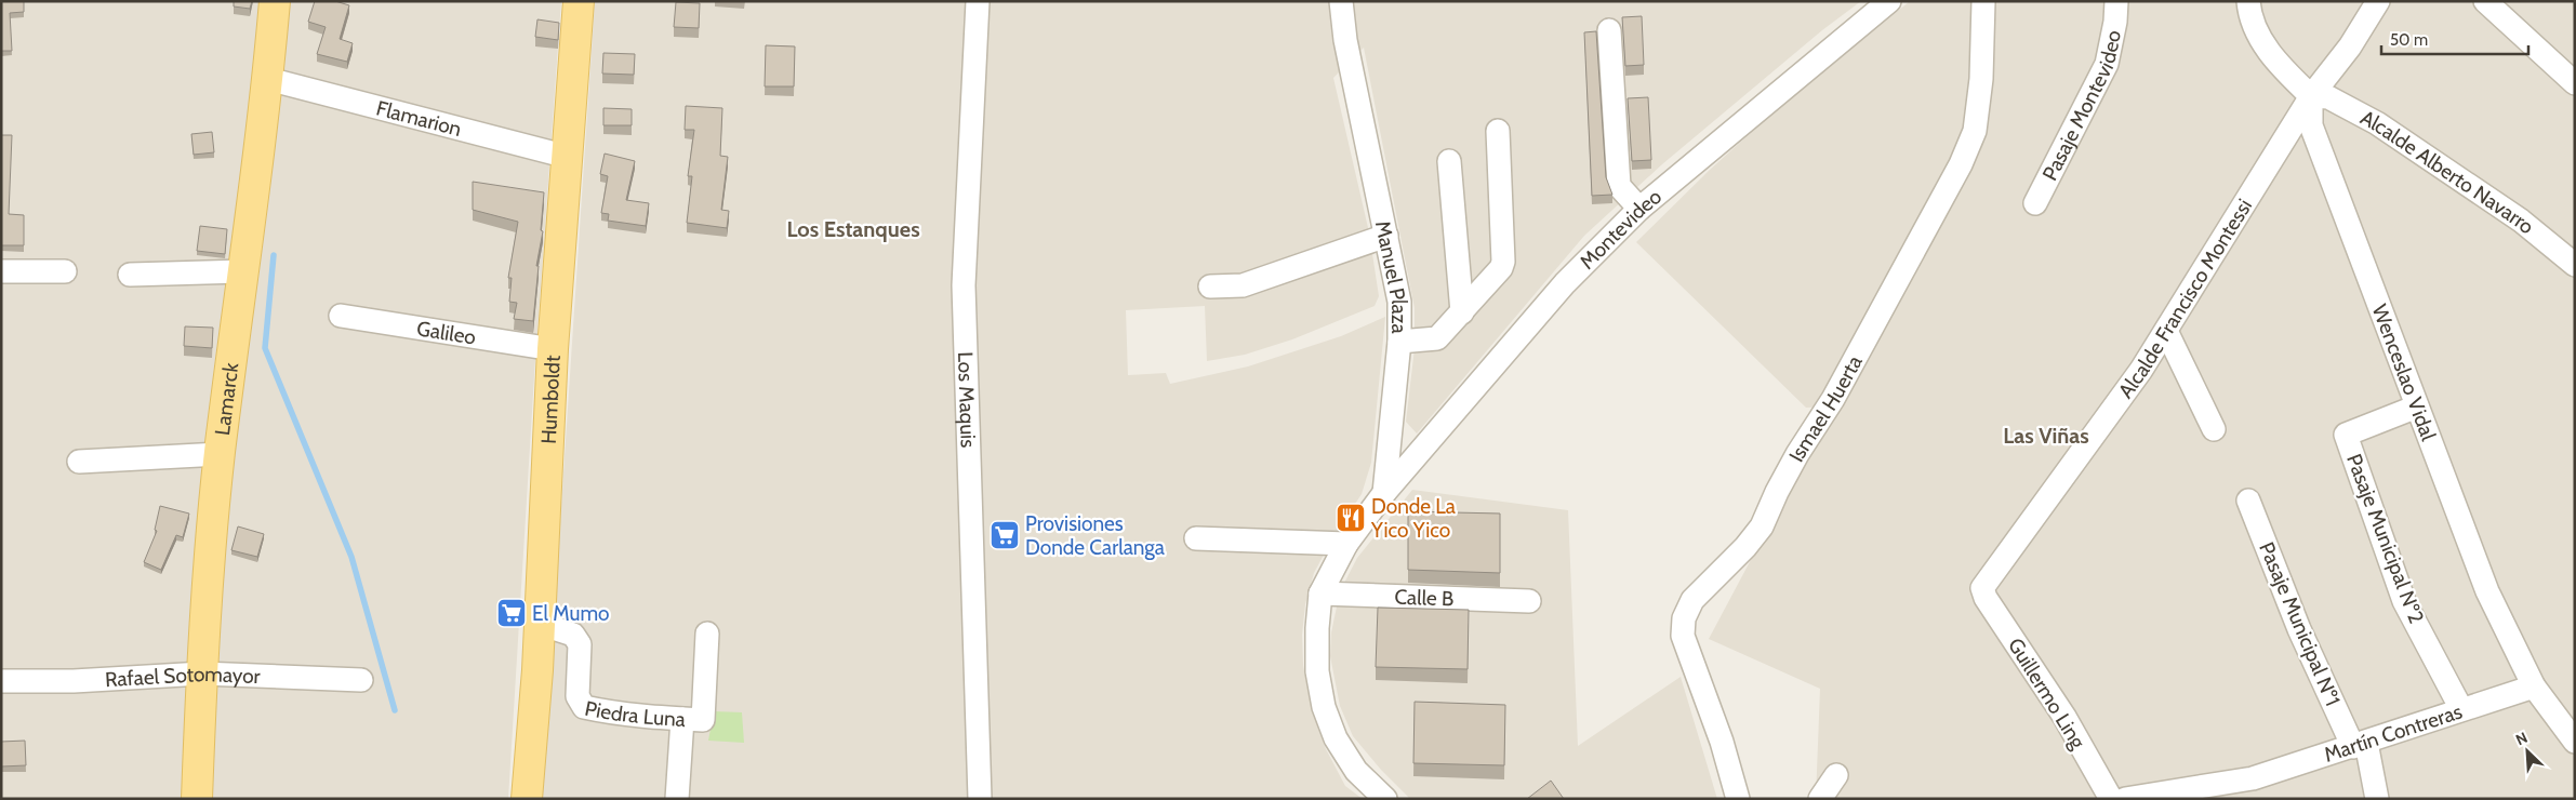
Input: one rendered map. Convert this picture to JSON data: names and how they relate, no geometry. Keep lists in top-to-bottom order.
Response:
{
  "streets": {
    "main road": ["Lamarck", "Humboldt"],
    "street": [
      "Pasaje Montevideo",
      "Flamarion",
      "Alcalde Alberto Navarro",
      "Montevideo",
      "Manuel Plaza",
      "Alcalde Francisco Montessi",
      "Galileo",
      "Wenceslao Vidal",
      "Los Maquis",
      "Ismael Huerta",
      "Pasaje Municipal Nº2",
      "Calle B",
      "Pasaje Municipal Nº1",
      "Rafael Sotomayor",
      "Guillermo Ling",
      "Piedra Luna",
      "Martín Contreras"
    ]
  },
  "crossings": [
    ["Flamarion", "Lamarck"],
    ["Flamarion", "Humboldt"],
    ["Alcalde Alberto Navarro", "Alcalde Francisco Montessi"],
    ["Alcalde Alberto Navarro", "Wenceslao Vidal"],
    ["Montevideo", "Manuel Plaza"],
    ["Alcalde Francisco Montessi", "Wenceslao Vidal"],
    ["Alcalde Francisco Montessi", "Guillermo Ling"],
    ["Galileo", "Humboldt"],
    ["Wenceslao Vidal", "Pasaje Municipal Nº2"],
    ["Wenceslao Vidal", "Martín Contreras"],
    ["Lamarck", "Rafael Sotomayor"],
    ["Humboldt", "Piedra Luna"],
    ["Pasaje Municipal Nº2", "Martín Contreras"],
    ["Pasaje Municipal Nº1", "Martín Contreras"]
  ],
  "districts": ["Los Estanques", "Las Viñas"],
  "places": {
    "restaurant": ["Donde La Yico Yico"],
    "supermarket": ["Provisiones Donde Carlanga", "El Mumo"]
  },
  "scale_bar": "50 m",
  "north": "top left"
}
